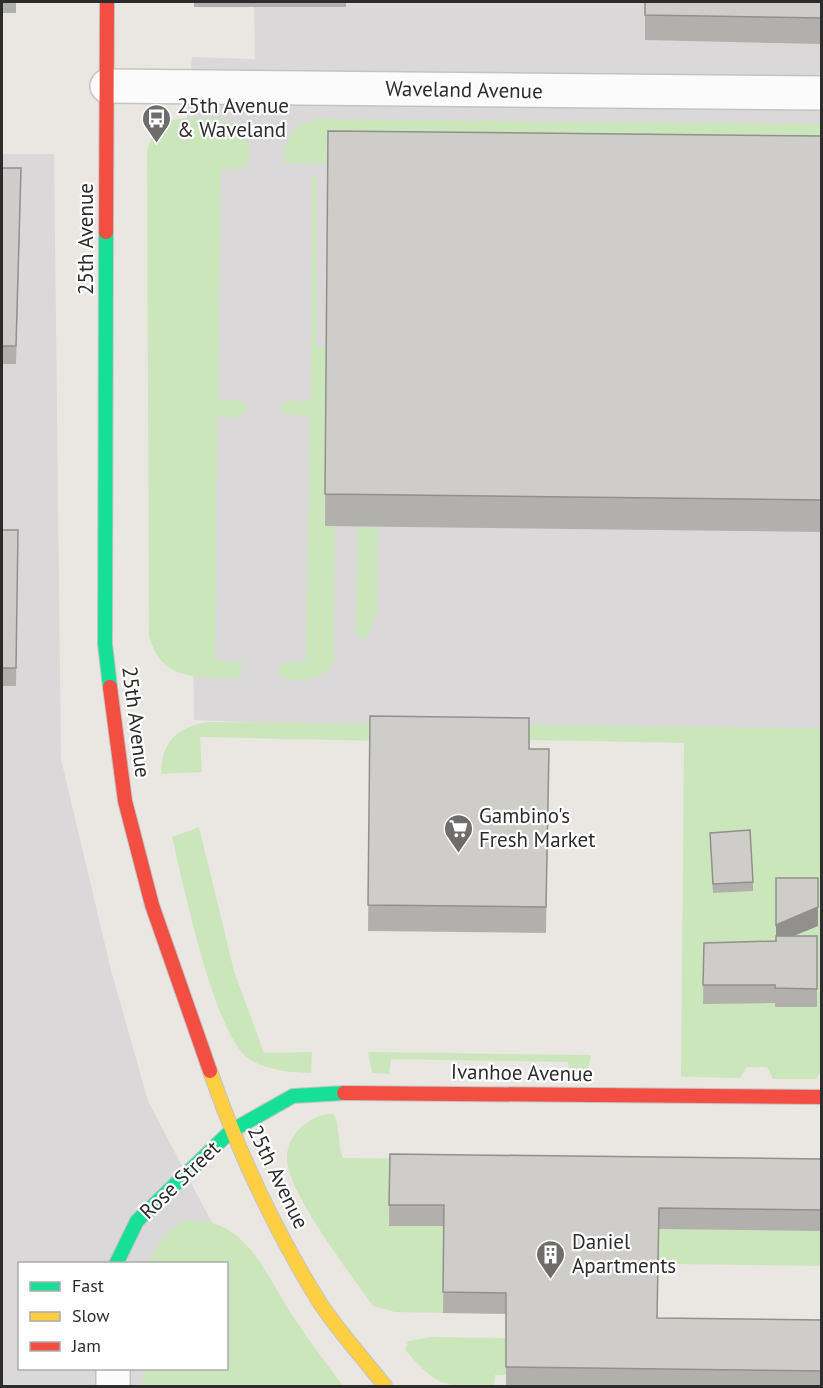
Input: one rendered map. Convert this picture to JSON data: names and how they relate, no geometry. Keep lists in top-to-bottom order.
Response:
{
  "streets": {
    "street": [
      "Waveland Avenue",
      "25th Avenue",
      "Ivanhoe Avenue",
      "Rose Street"
    ]
  },
  "crossings": [
    ["Waveland Avenue", "25th Avenue"],
    ["25th Avenue", "Ivanhoe Avenue"],
    ["25th Avenue", "Rose Street"],
    ["Ivanhoe Avenue", "Rose Street"]
  ],
  "places": {
    "bus stop": ["25th Avenue & Waveland"],
    "supermarket": ["Gambino's Fresh Market"],
    "building": ["Daniel Apartments"]
  },
  "legend": ["Fast", "Slow", "Jam"]
}
